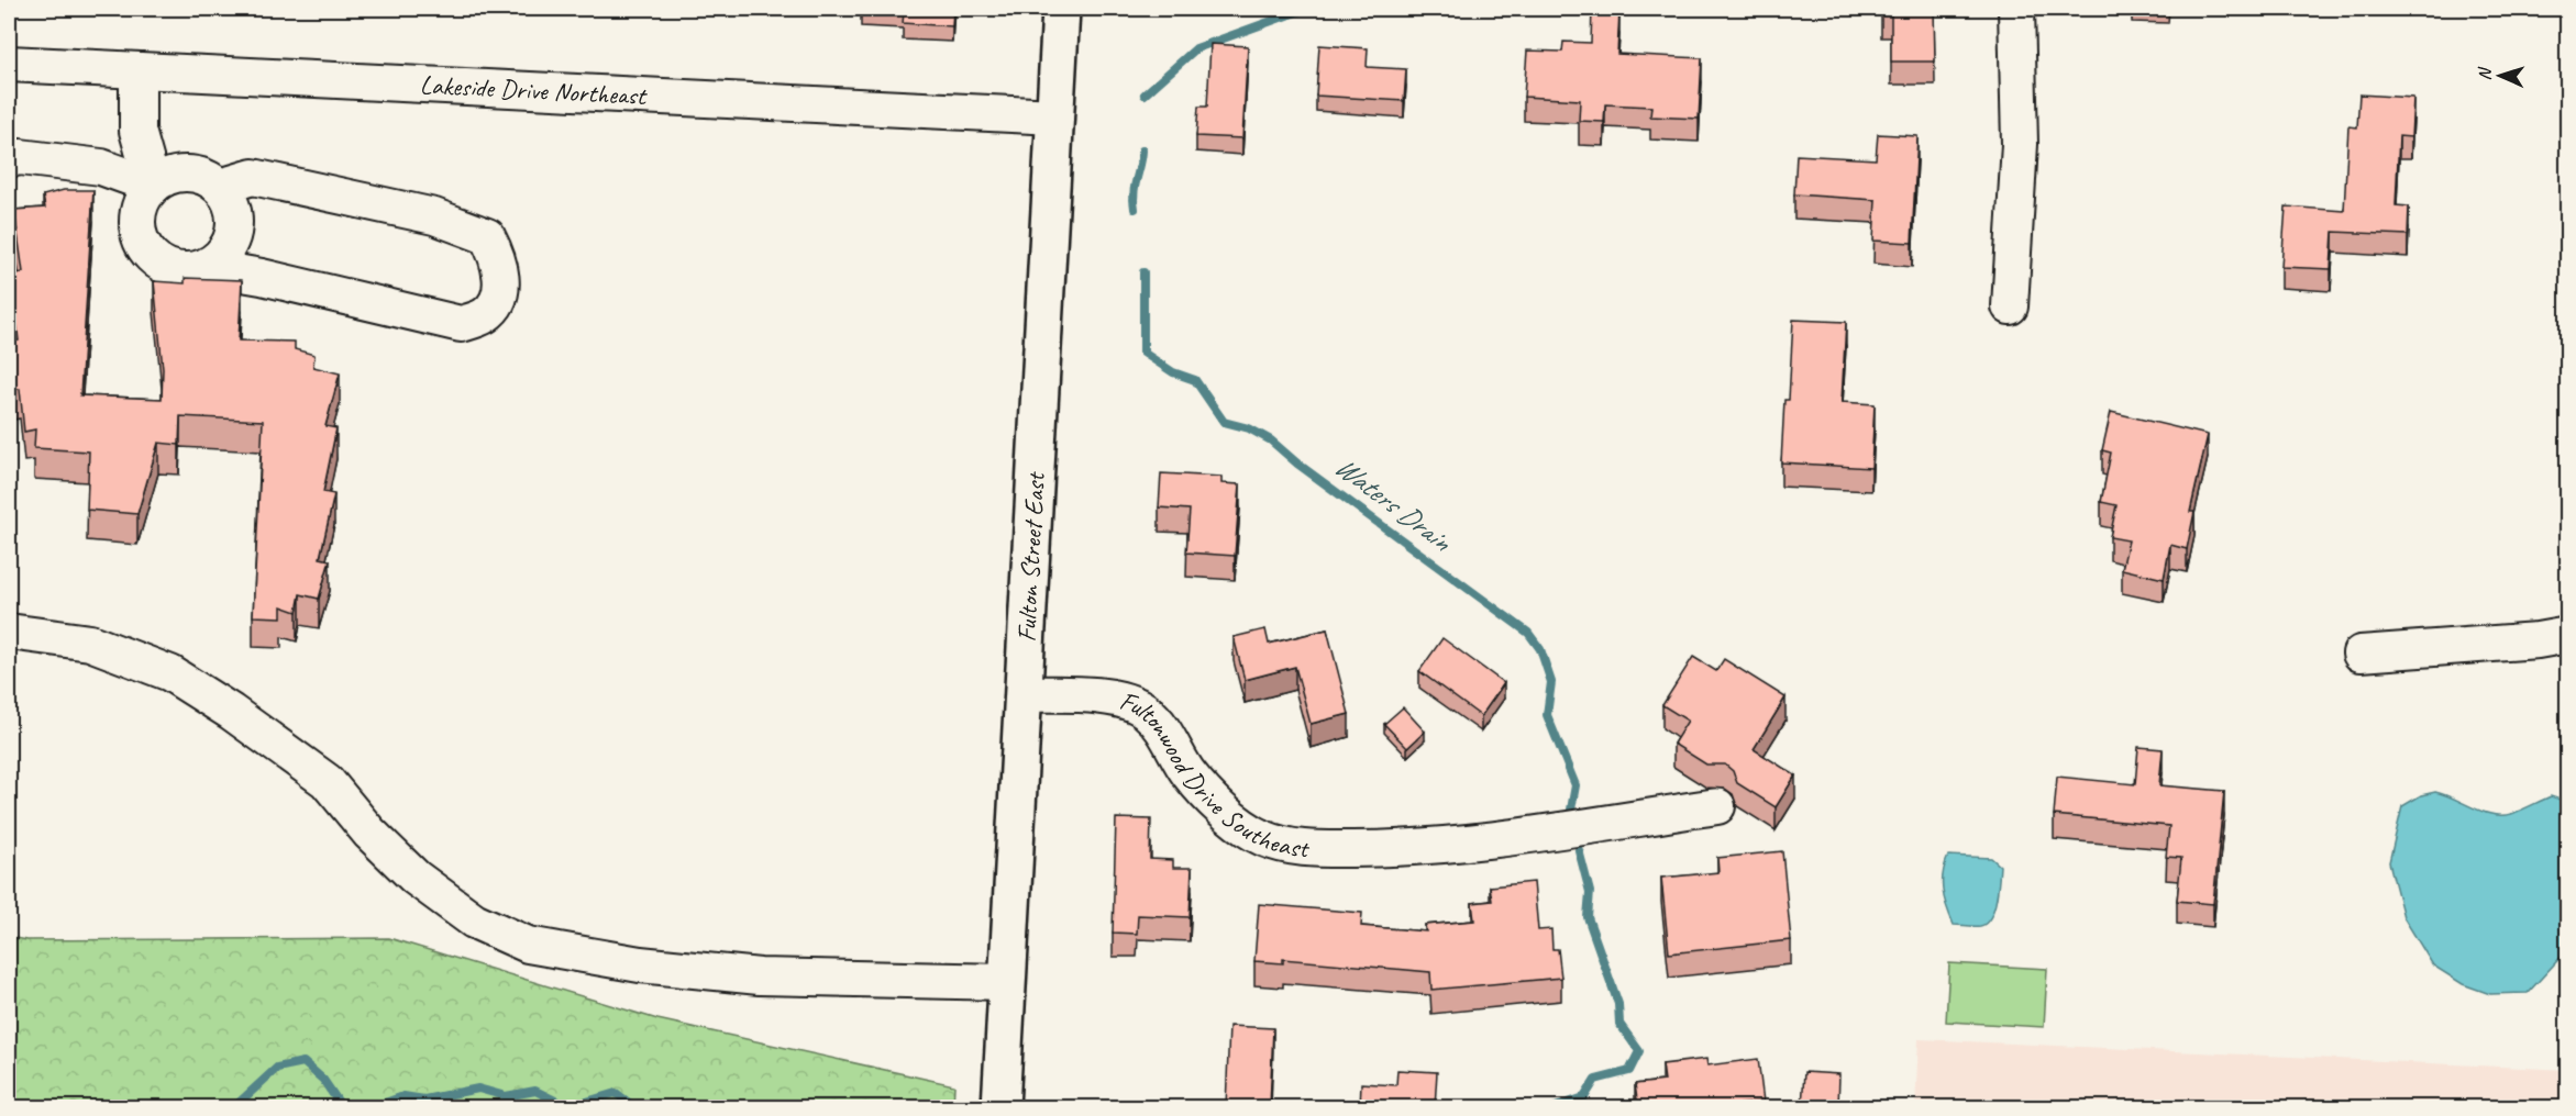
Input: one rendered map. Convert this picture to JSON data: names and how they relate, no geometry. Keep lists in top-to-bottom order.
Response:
{
  "streets": {
    "main road": ["Fulton Street East"],
    "street": ["Lakeside Drive Northeast", "Fultonwood Drive Southeast"]
  },
  "crossings": [
    ["Lakeside Drive Northeast", "Fulton Street East"],
    ["Fulton Street East", "Fultonwood Drive Southeast"]
  ],
  "water": ["Waters Drain"],
  "north": "left"
}
